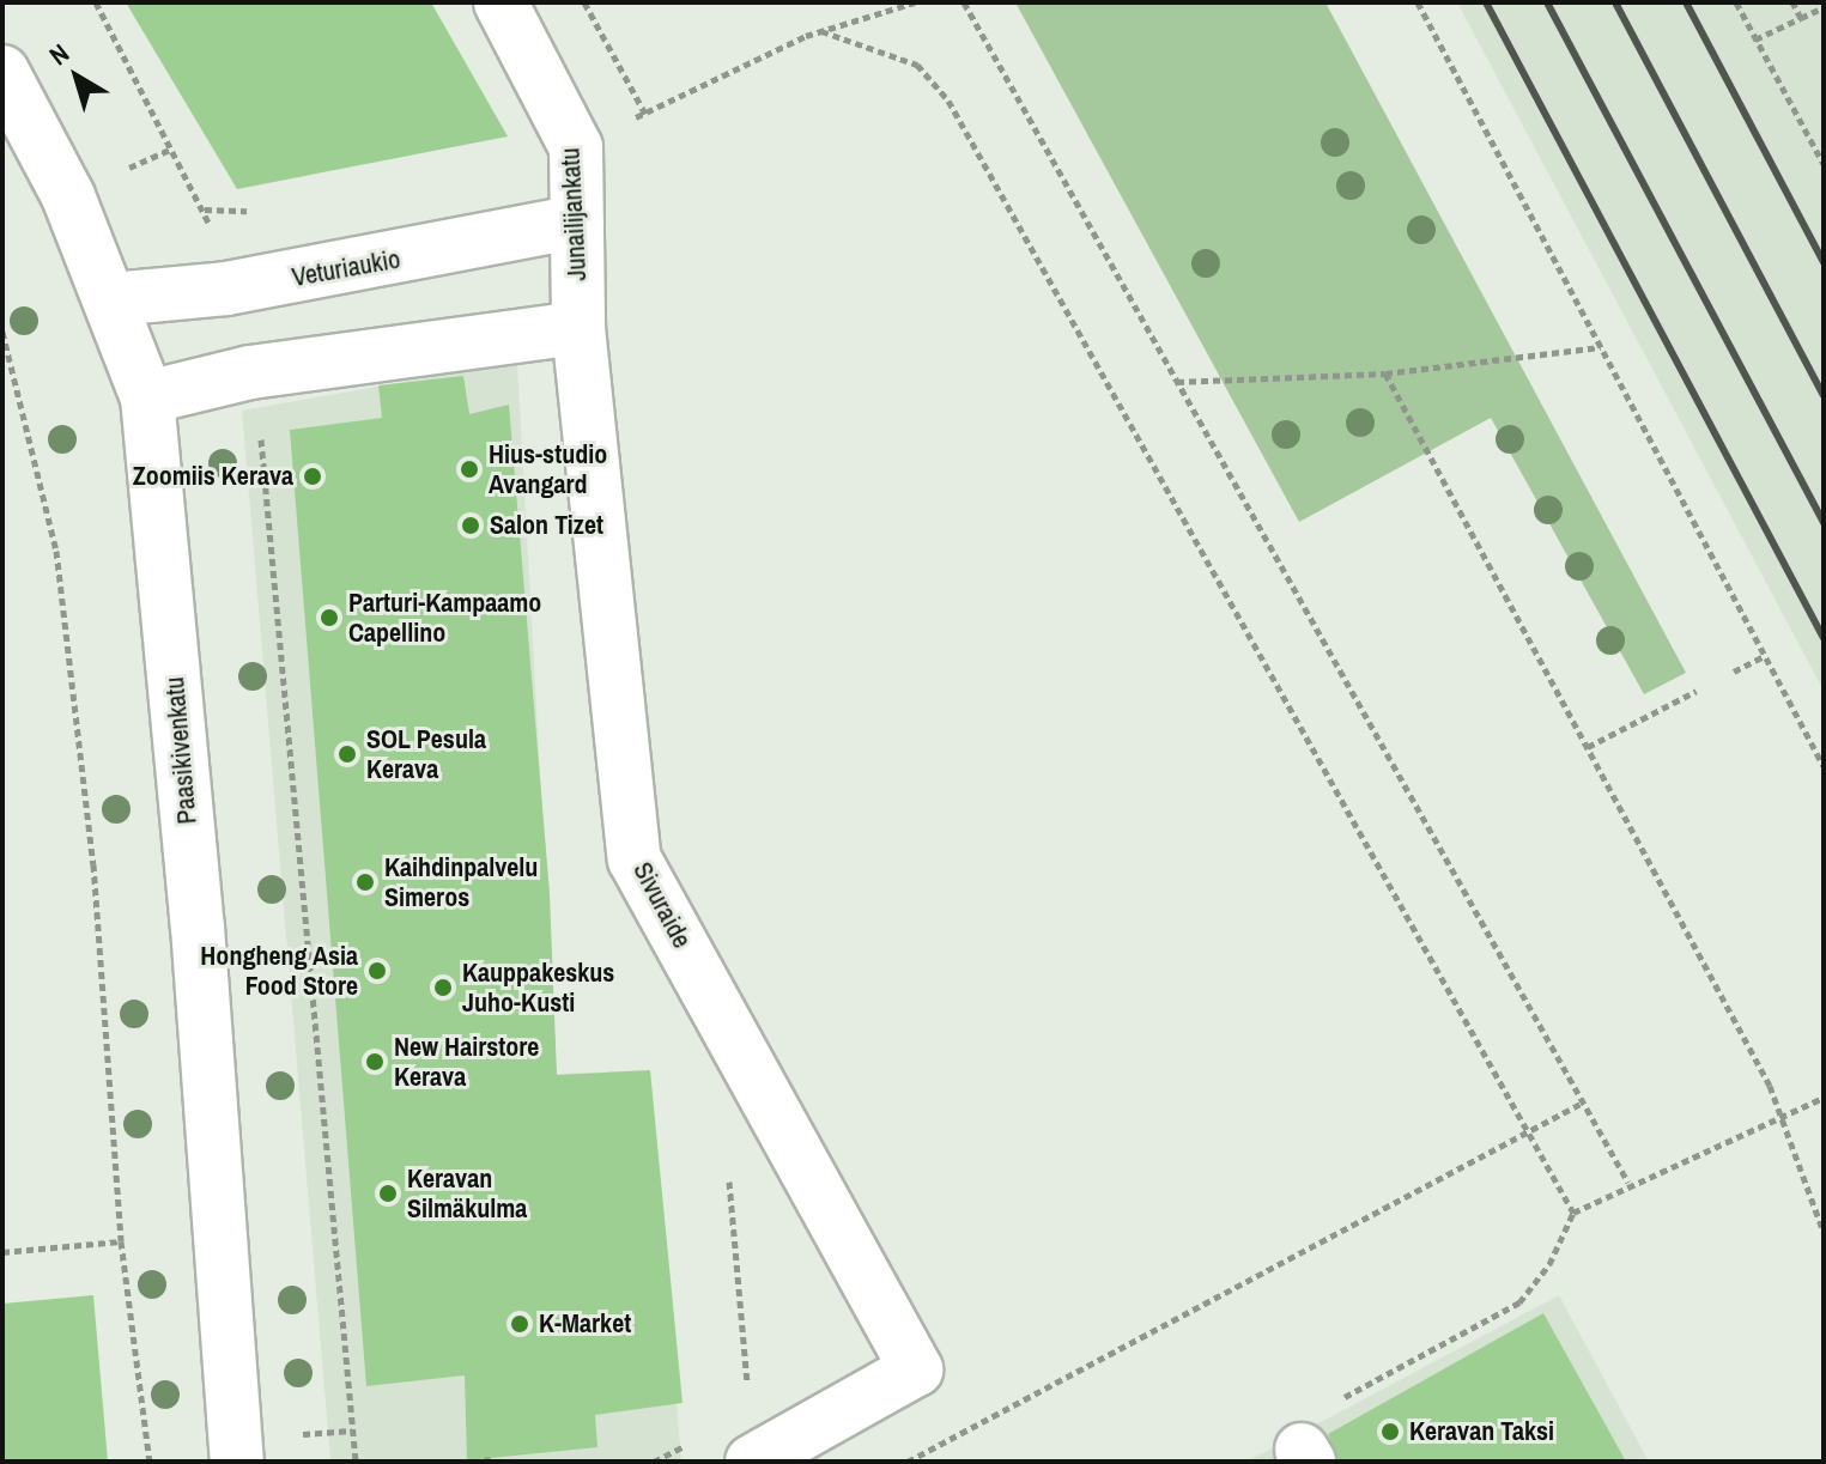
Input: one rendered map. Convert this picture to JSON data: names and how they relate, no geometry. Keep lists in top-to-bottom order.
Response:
{
  "streets": {
    "street": [
      "Junailijankatu",
      "Veturiaukio",
      "Paasikivenkatu",
      "Sivuraide"
    ]
  },
  "crossings": [
    ["Junailijankatu", "Veturiaukio"],
    ["Junailijankatu", "Sivuraide"],
    ["Veturiaukio", "Paasikivenkatu"]
  ],
  "places": [
    "Hius-studio Avangard",
    "Zoomiis Kerava",
    "Salon Tizet",
    "Parturi-Kampaamo Capellino",
    "SOL Pesula Kerava",
    "Kaihdinpalvelu Simeros",
    "Hongheng Asia Food Store",
    "Kauppakeskus Juho-Kusti",
    "New Hairstore Kerava",
    "Keravan Silmäkulma",
    "K-Market",
    "Keravan Taksi"
  ],
  "north": "top left"
}
